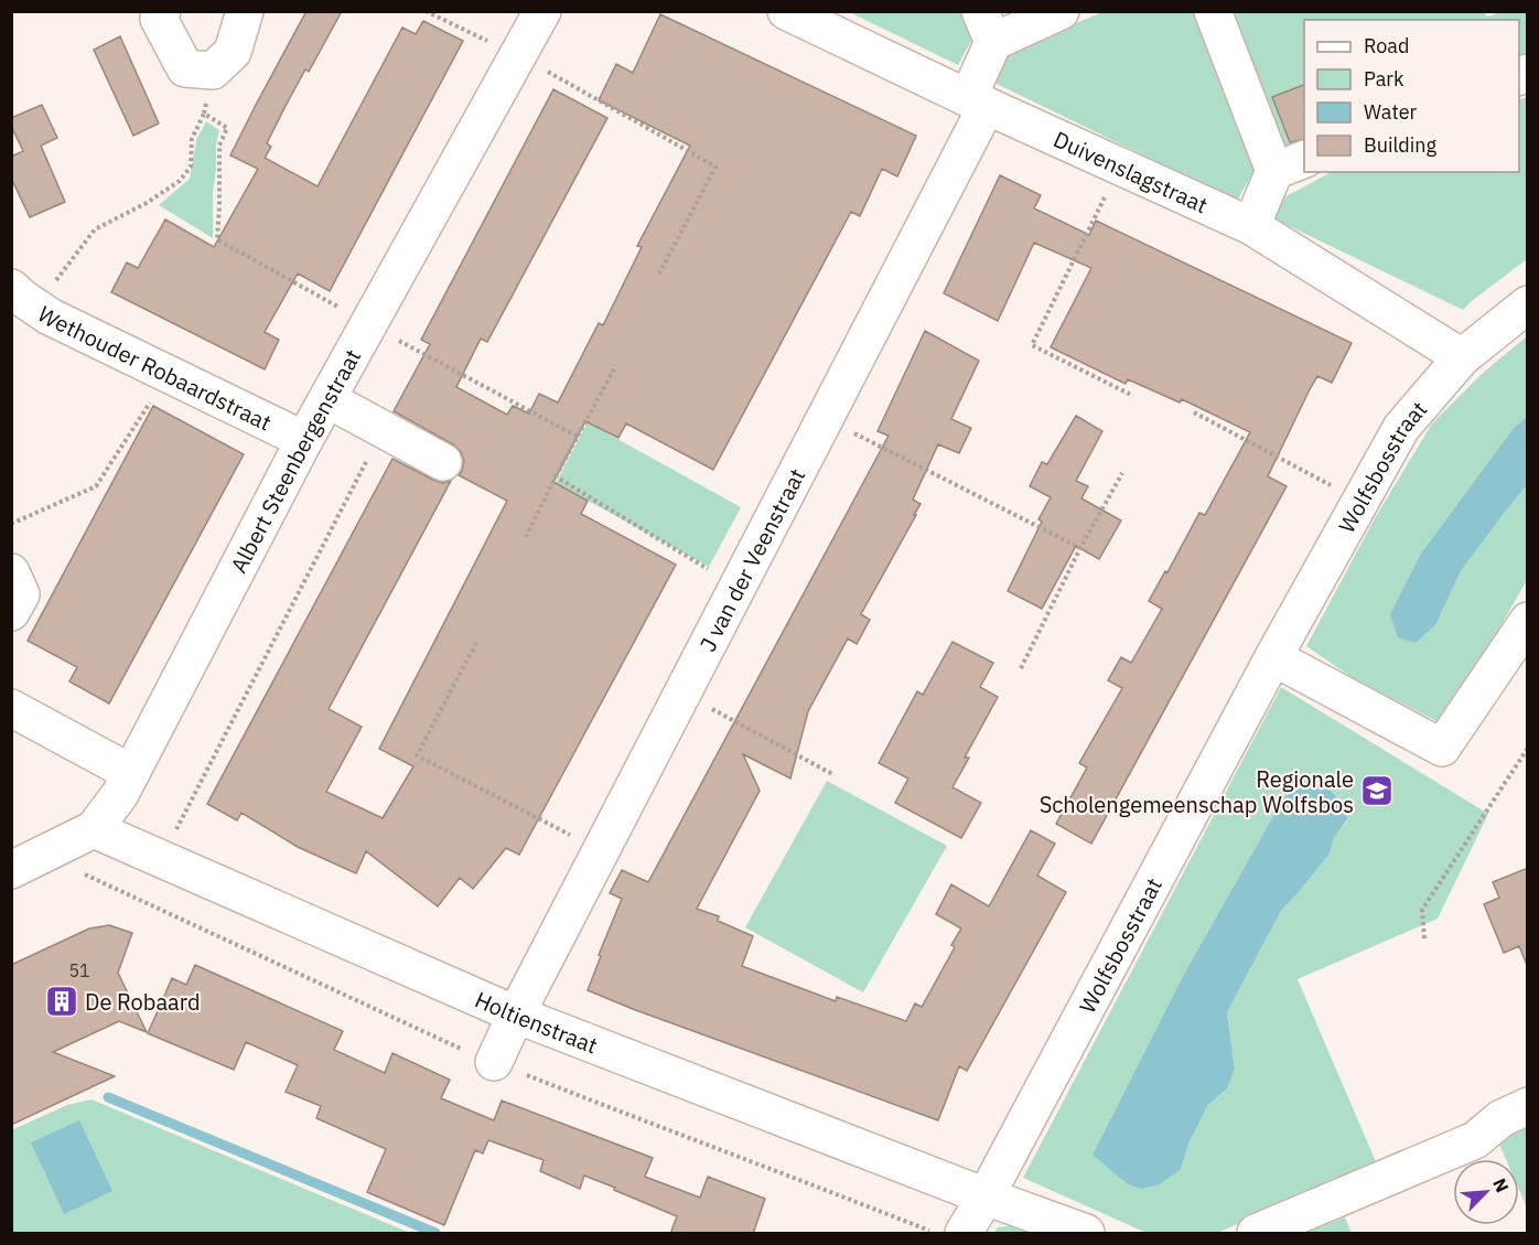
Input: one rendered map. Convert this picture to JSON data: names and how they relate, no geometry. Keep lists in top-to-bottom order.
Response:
{
  "streets": {
    "street": [
      "Duivenslagstraat",
      "Wethouder Robaardstraat",
      "Albert Steenbergenstraat",
      "Wolfsbosstraat",
      "J van der Veenstraat",
      "Holtienstraat"
    ]
  },
  "crossings": [
    ["Duivenslagstraat", "Wolfsbosstraat"],
    ["Duivenslagstraat", "J van der Veenstraat"],
    ["Wethouder Robaardstraat", "Albert Steenbergenstraat"],
    ["Albert Steenbergenstraat", "Holtienstraat"],
    ["Wolfsbosstraat", "Holtienstraat"],
    ["J van der Veenstraat", "Holtienstraat"]
  ],
  "places": {
    "school or university": ["Regionale Scholengemeenschap Wolfsbos"],
    "building": ["De Robaard"]
  },
  "house_numbers": ["51"],
  "legend": [
    "Road",
    "Park",
    "Water",
    "Building"
  ],
  "north": "top right"
}
